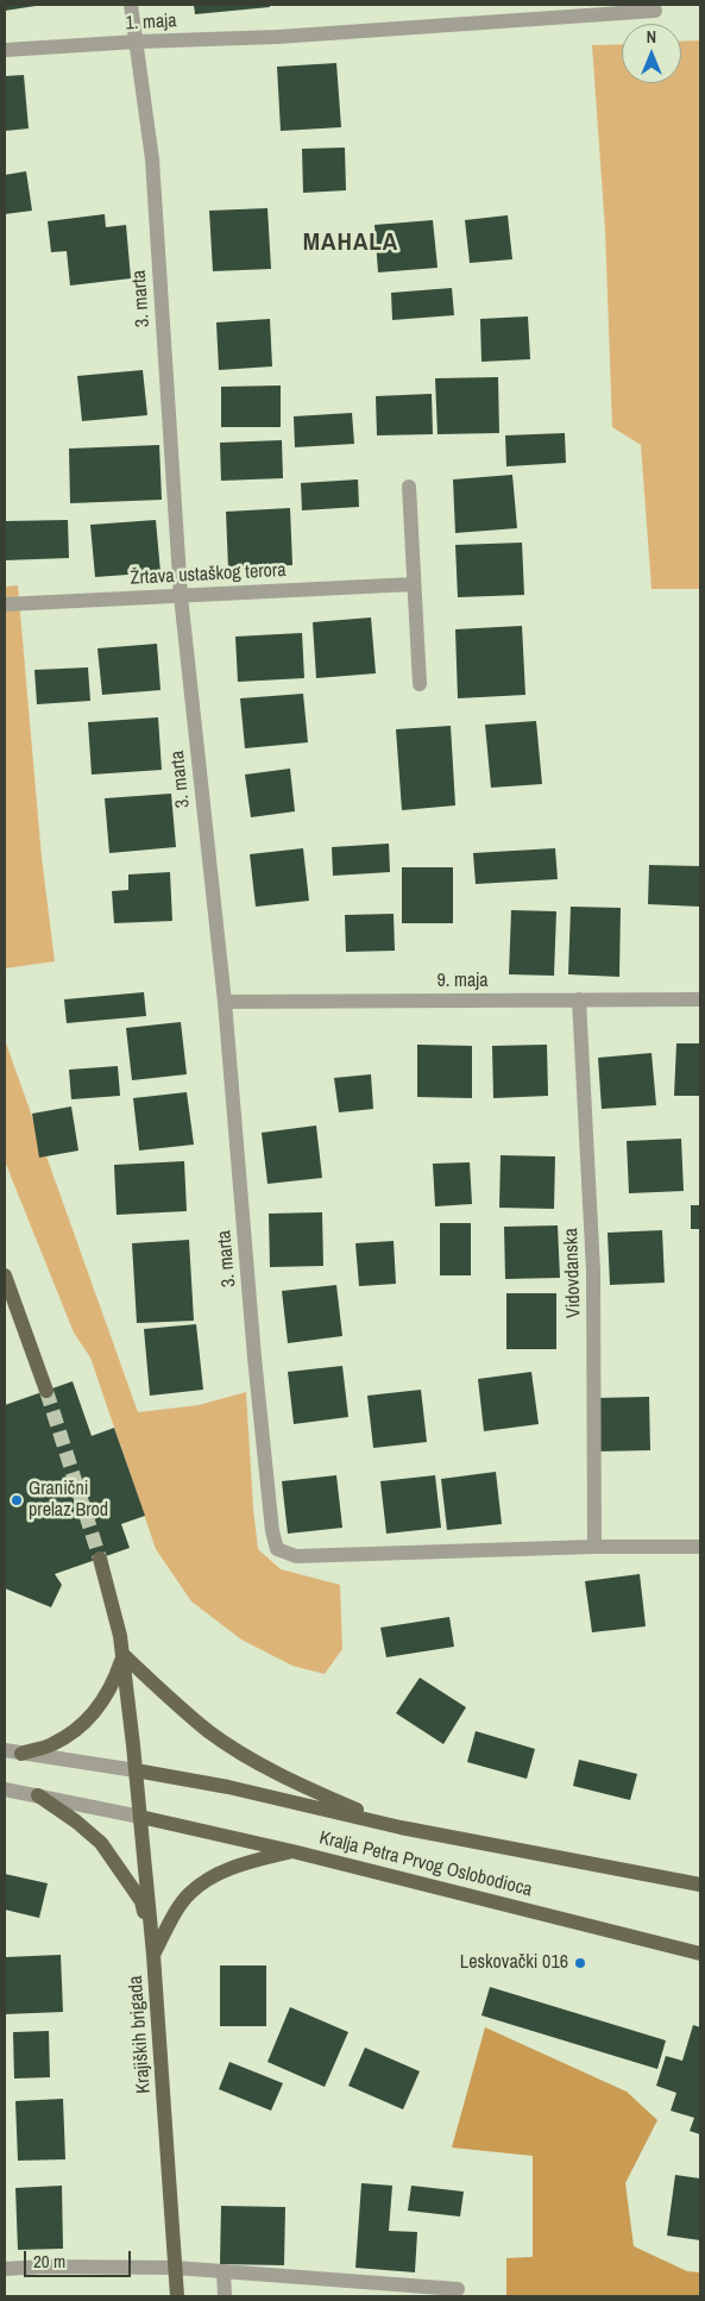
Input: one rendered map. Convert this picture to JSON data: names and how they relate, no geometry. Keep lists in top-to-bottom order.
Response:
{
  "streets": {
    "main road": ["Kralja Petra Prvog Oslobodioca", "Krajiških brigada"],
    "street": [
      "1. maja",
      "3. marta",
      "Žrtava ustaškog terora",
      "9. maja",
      "Vidovdanska"
    ]
  },
  "crossings": [
    ["1. maja", "3. marta"],
    ["3. marta", "Žrtava ustaškog terora"],
    ["3. marta", "9. maja"],
    ["3. marta", "Vidovdanska"],
    ["9. maja", "Vidovdanska"],
    ["Kralja Petra Prvog Oslobodioca", "Krajiških brigada"]
  ],
  "districts": ["MAHALA"],
  "places": ["Granični prelaz Brod", "Leskovački 016"],
  "scale_bar": "20 m",
  "north": "top"
}
